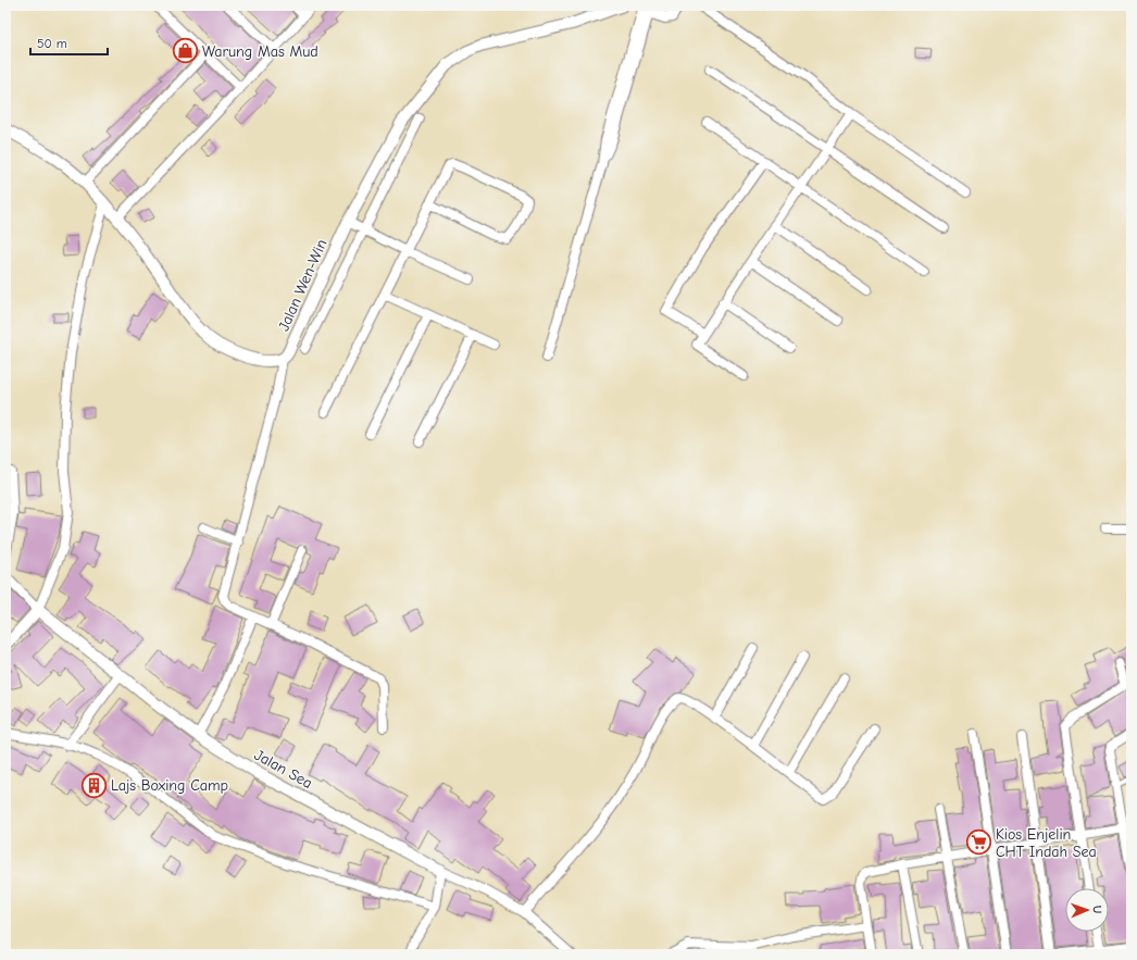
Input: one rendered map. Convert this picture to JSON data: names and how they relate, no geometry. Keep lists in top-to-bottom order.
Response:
{
  "streets": {
    "street": ["Jalan Wen-Win", "Jalan Sea"]
  },
  "places": {
    "shop": ["Warung Mas Mud"],
    "building": ["Lajs Boxing Camp"],
    "supermarket": ["Kios Enjelin CHT Indah Sea"]
  },
  "scale_bar": "50 m",
  "north": "right"
}
